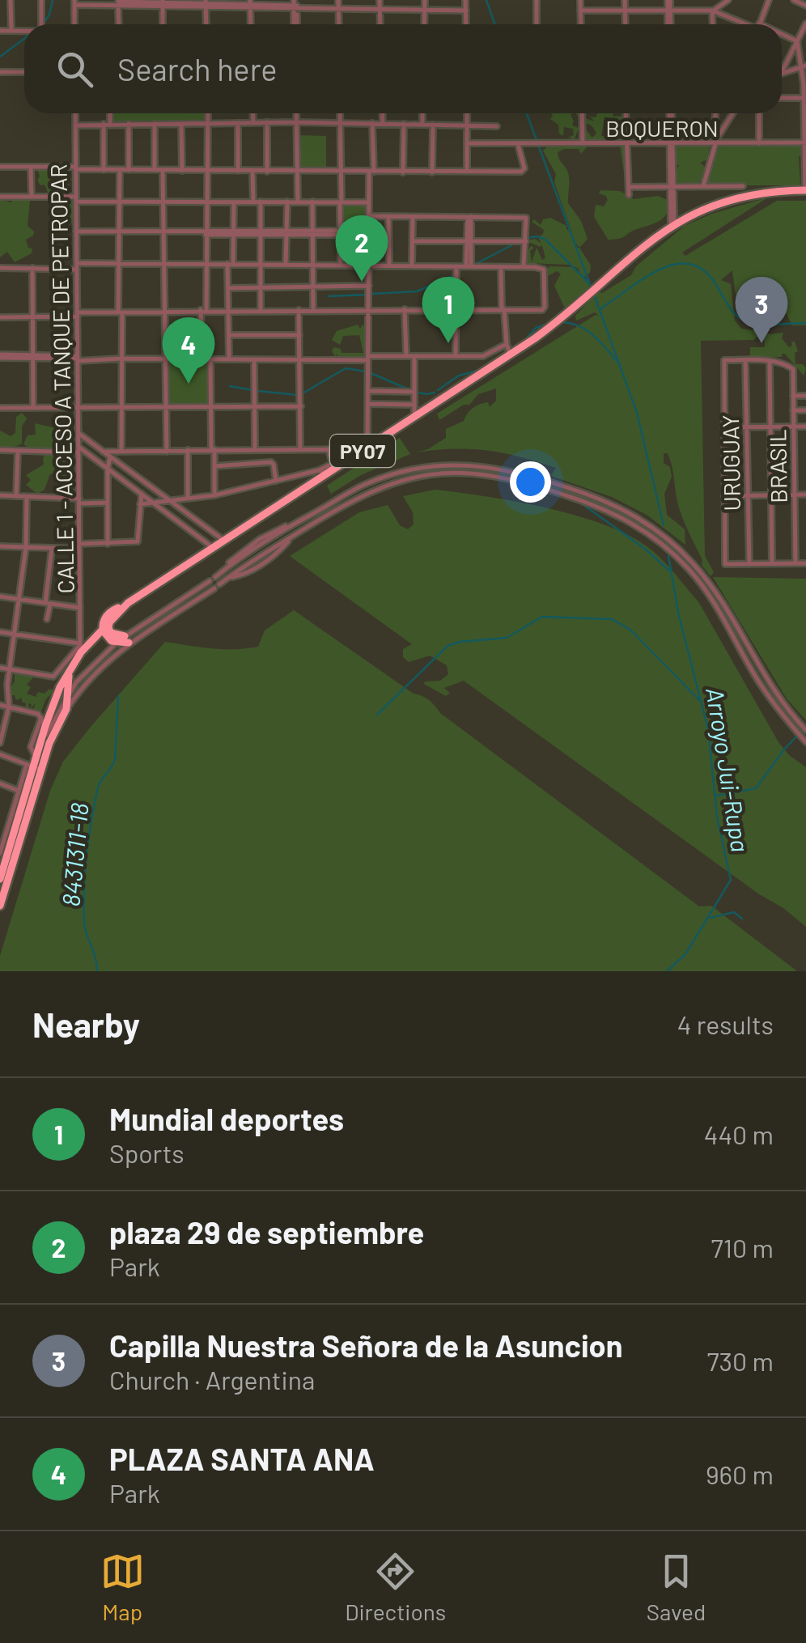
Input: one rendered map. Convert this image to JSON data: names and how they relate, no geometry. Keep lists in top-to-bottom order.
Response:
{
  "streets": {
    "highway": ["PY07"],
    "street": [
      "BOQUERON",
      "CALLE 1 - ACCESO A TANQUE DE PETROPAR",
      "URUGUAY",
      "BRASIL"
    ]
  },
  "crossings": [
    ["CALLE 1 - ACCESO A TANQUE DE PETROPAR", "PY07"]
  ],
  "water": ["Arroyo Jui-Rupa", "8431311-18"],
  "page": {
    "search": "Search here",
    "pins": [
      "2",
      "1",
      "3",
      "4"
    ],
    "heading": ["Nearby", "4 results"],
    "list": [
      {
        "mark": "1",
        "name": "Mundial deportes",
        "note": "Sports",
        "value": "440 m"
      },
      {
        "mark": "2",
        "name": "plaza 29 de septiembre",
        "note": "Park",
        "value": "710 m"
      },
      {
        "mark": "3",
        "name": "Capilla Nuestra Señora de la Asuncion",
        "note": "Church · Argentina",
        "value": "730 m"
      },
      {
        "mark": "4",
        "name": "PLAZA SANTA ANA",
        "note": "Park",
        "value": "960 m"
      }
    ],
    "nav": ["Map", "Directions", "Saved"]
  }
}
